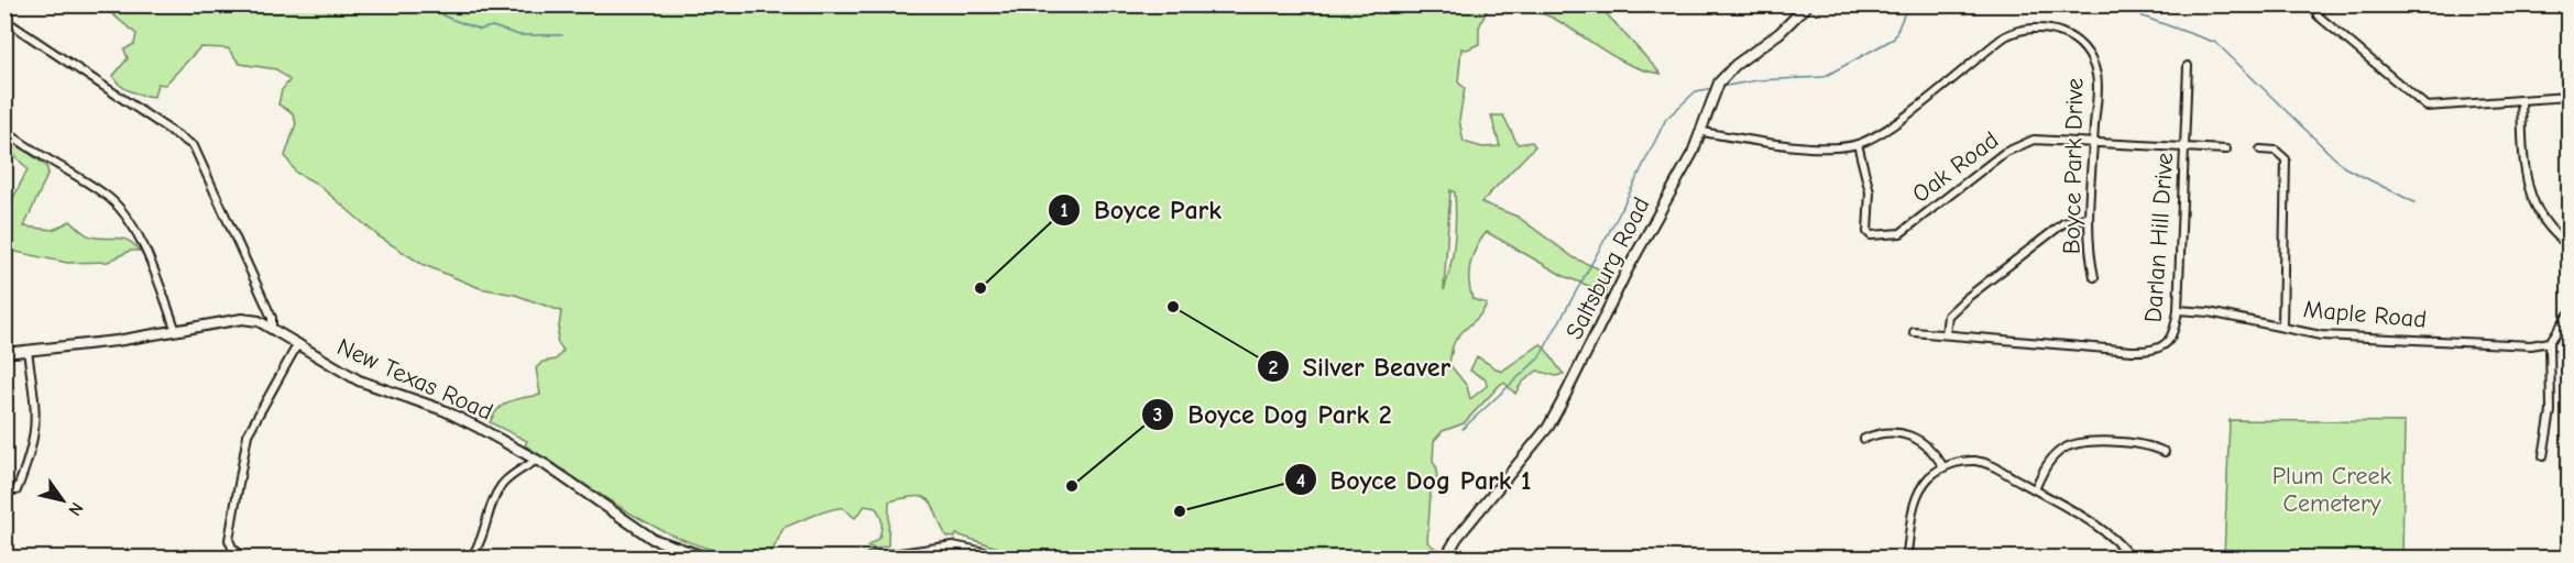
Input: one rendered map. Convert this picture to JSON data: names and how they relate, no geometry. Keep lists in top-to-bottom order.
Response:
{
  "streets": {
    "main road": ["Saltsburg Road", "New Texas Road"],
    "street": [
      "Boyce Park Drive",
      "Oak Road",
      "Darlan Hill Drive",
      "Maple Road"
    ]
  },
  "crossings": [
    ["Boyce Park Drive", "Oak Road"],
    ["Boyce Park Drive", "Saltsburg Road"],
    ["Oak Road", "Darlan Hill Drive"],
    ["Darlan Hill Drive", "Maple Road"]
  ],
  "parks": ["Plum Creek Cemetery"],
  "places": [
    "Boyce Park",
    "Silver Beaver",
    "Boyce Dog Park 2",
    "Boyce Dog Park 1"
  ],
  "north": "bottom right"
}
